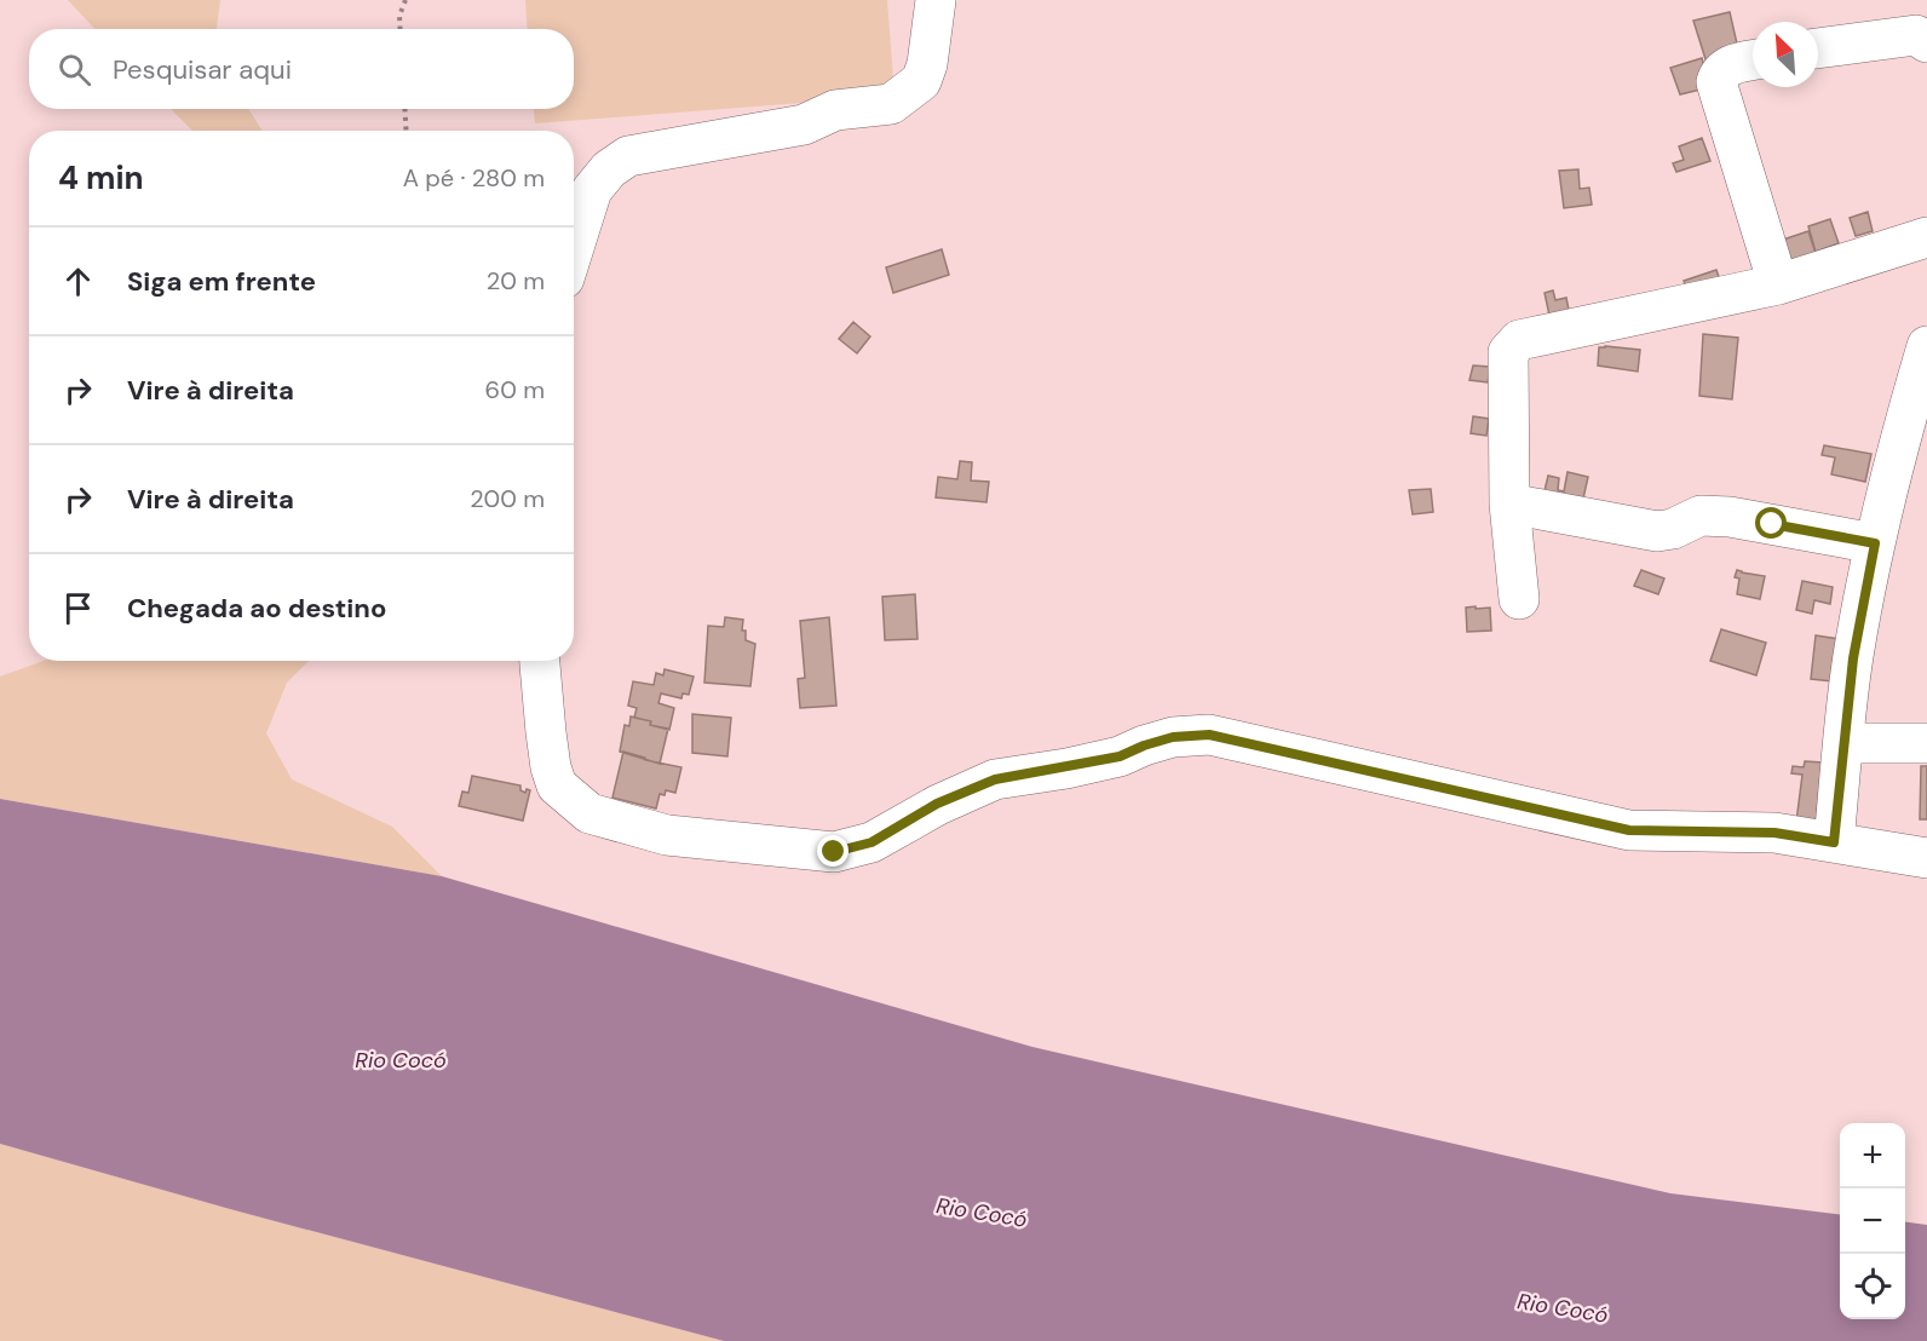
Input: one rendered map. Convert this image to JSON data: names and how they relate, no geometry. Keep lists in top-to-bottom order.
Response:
{
  "water": ["Rio Cocó"],
  "north": "top left",
  "page": {
    "search": "Pesquisar aqui",
    "heading": ["4 min", "A pé · 280 m"],
    "list": [
      ["Siga em frente", "20 m"],
      ["Vire à direita", "60 m"],
      ["Vire à direita", "200 m"],
      "Chegada ao destino"
    ],
    "map_buttons": ["+", "−"]
  }
}
